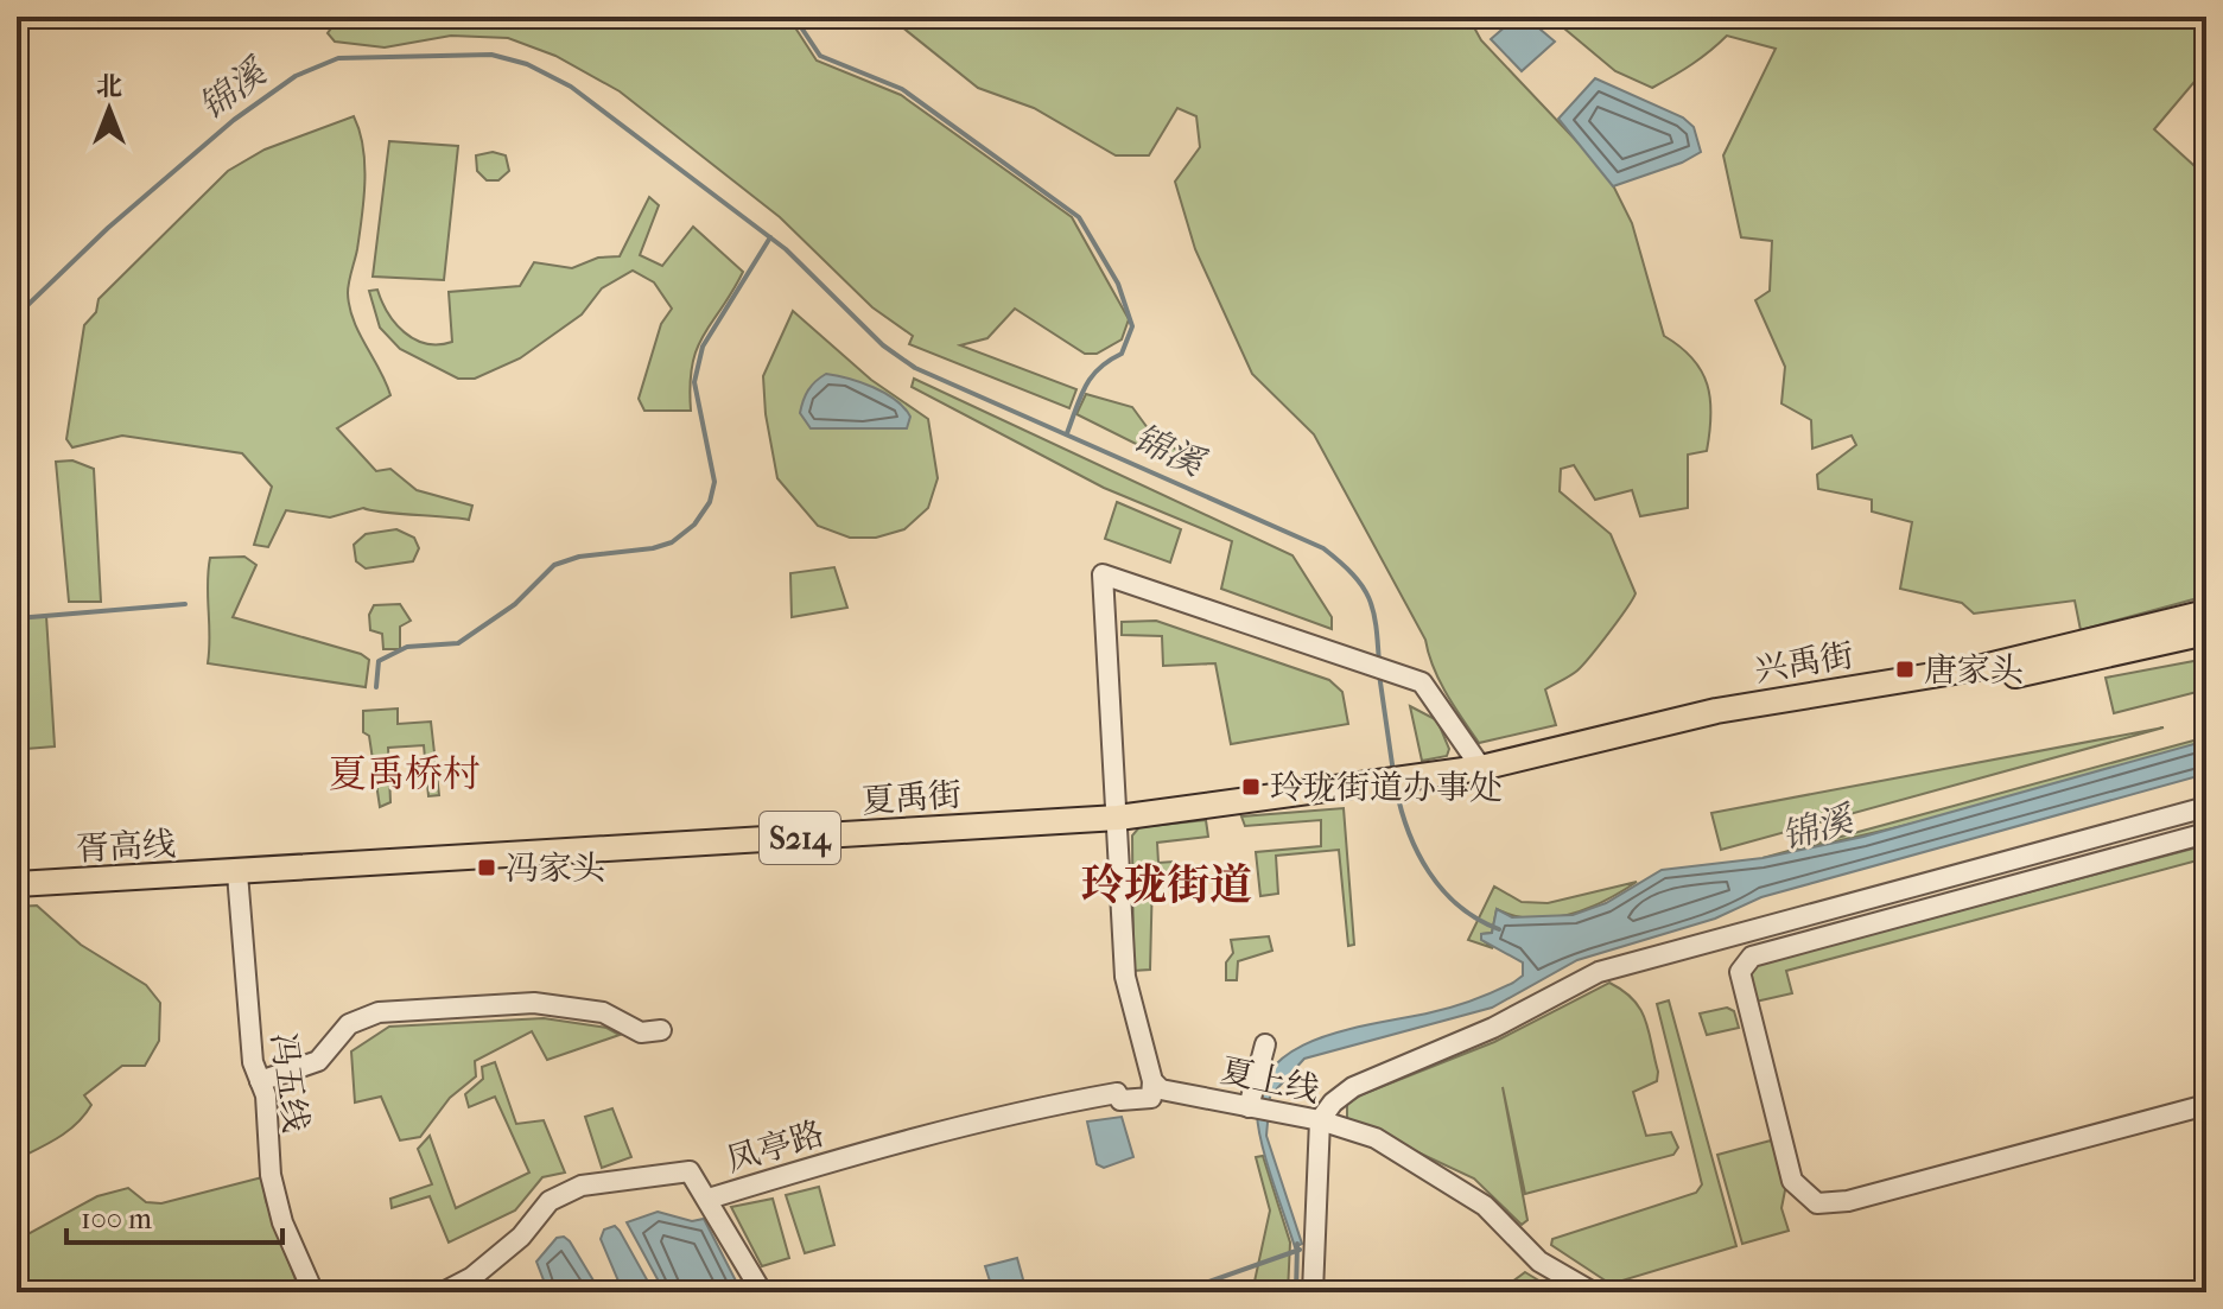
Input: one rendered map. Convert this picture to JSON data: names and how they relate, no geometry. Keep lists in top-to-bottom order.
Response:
{
  "streets": {
    "main road": [
      "兴禹街",
      "夏禹街",
      "S214",
      "胥高线"
    ],
    "street": ["夏上线", "冯五线", "凤亭路"]
  },
  "crossings": [
    ["兴禹街", "夏禹街"],
    ["夏禹街", "胥高线"],
    ["夏禹街", "冯五线"],
    ["胥高线", "冯五线"],
    ["夏上线", "凤亭路"]
  ],
  "districts": ["夏禹桥村", "玲珑街道"],
  "water": ["锦溪"],
  "places": {
    "transit": ["唐家头", "玲珑街道办事处", "冯家头"]
  },
  "scale_bar": "100 m",
  "north": "top"
}
